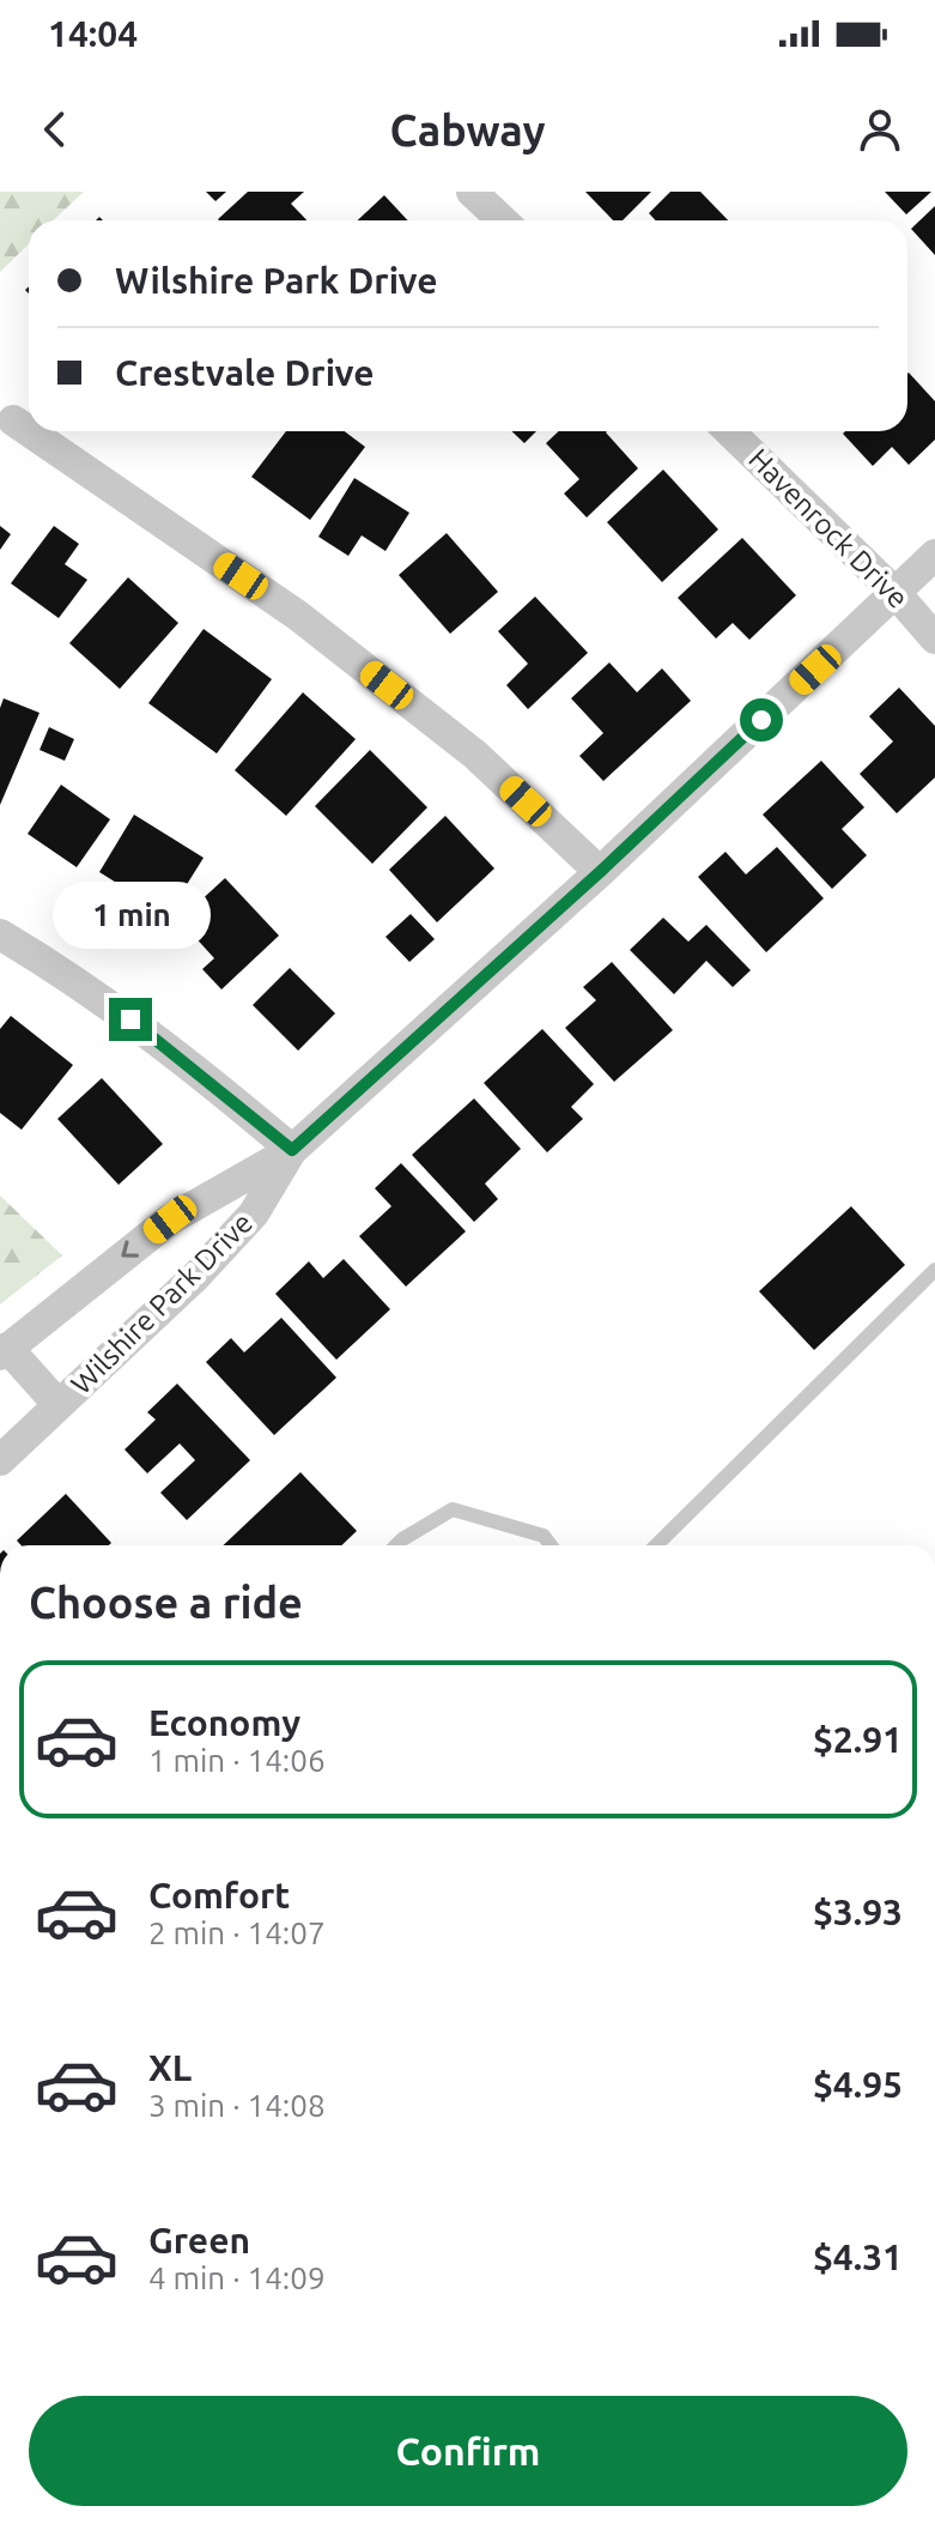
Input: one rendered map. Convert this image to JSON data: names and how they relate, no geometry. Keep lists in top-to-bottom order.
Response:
{
  "streets": {
    "street": ["Havenrock Drive", "Wilshire Park Drive"]
  },
  "crossings": [
    ["Havenrock Drive", "Wilshire Park Drive"]
  ],
  "page": {
    "status": "14:04",
    "header": "Cabway",
    "banner": ["Wilshire Park Drive", "Crestvale Drive"],
    "bubble": "1 min",
    "heading": "Choose a ride",
    "list": [
      {
        "name": "Economy",
        "note": "1 min · 14:06",
        "value": "$2.91"
      },
      {
        "name": "Comfort",
        "note": "2 min · 14:07",
        "value": "$3.93"
      },
      {
        "name": "XL",
        "note": "3 min · 14:08",
        "value": "$4.95"
      },
      {
        "name": "Green",
        "note": "4 min · 14:09",
        "value": "$4.31"
      }
    ],
    "buttons": "Confirm"
  }
}
